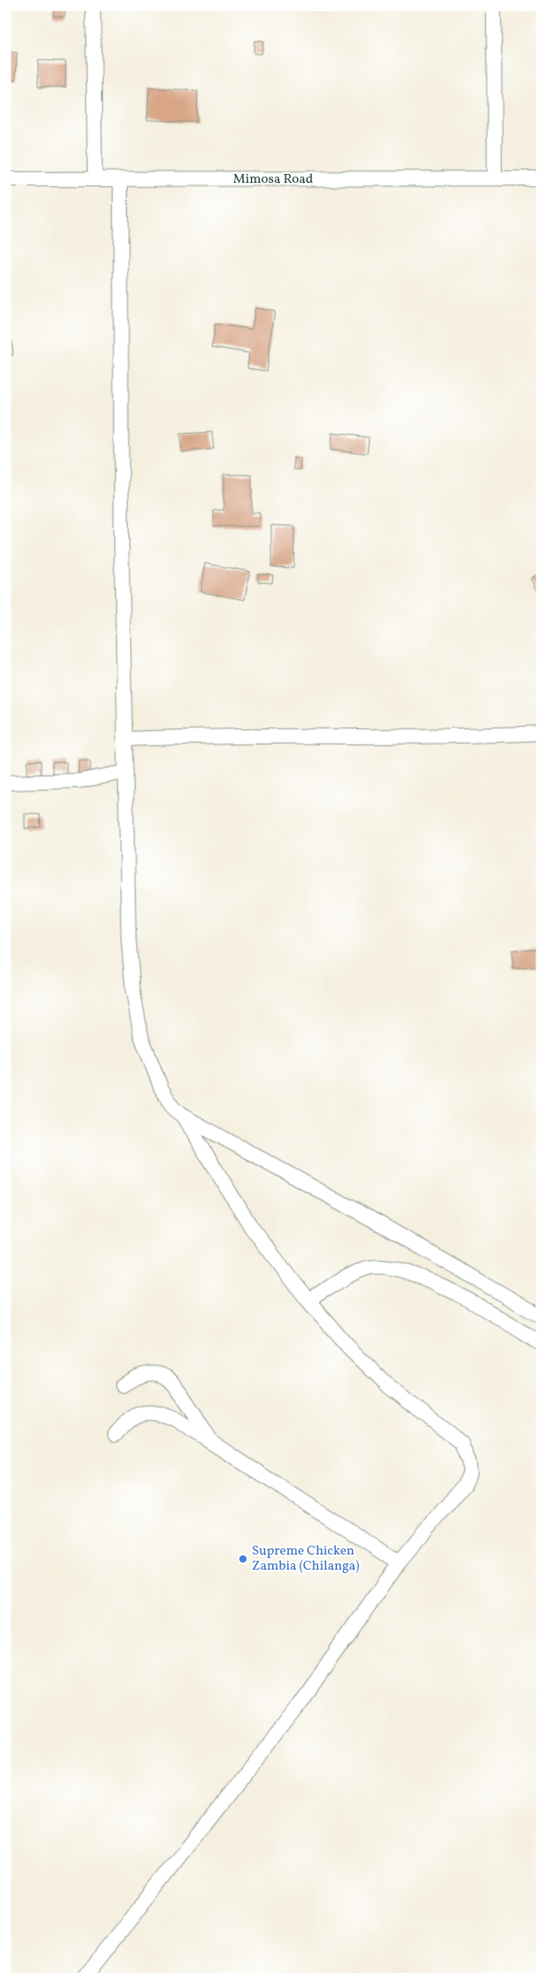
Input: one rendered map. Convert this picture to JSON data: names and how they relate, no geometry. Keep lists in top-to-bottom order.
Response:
{
  "streets": {
    "street": ["Mimosa Road"]
  },
  "places": ["Supreme Chicken Zambia (Chilanga)"]
}
